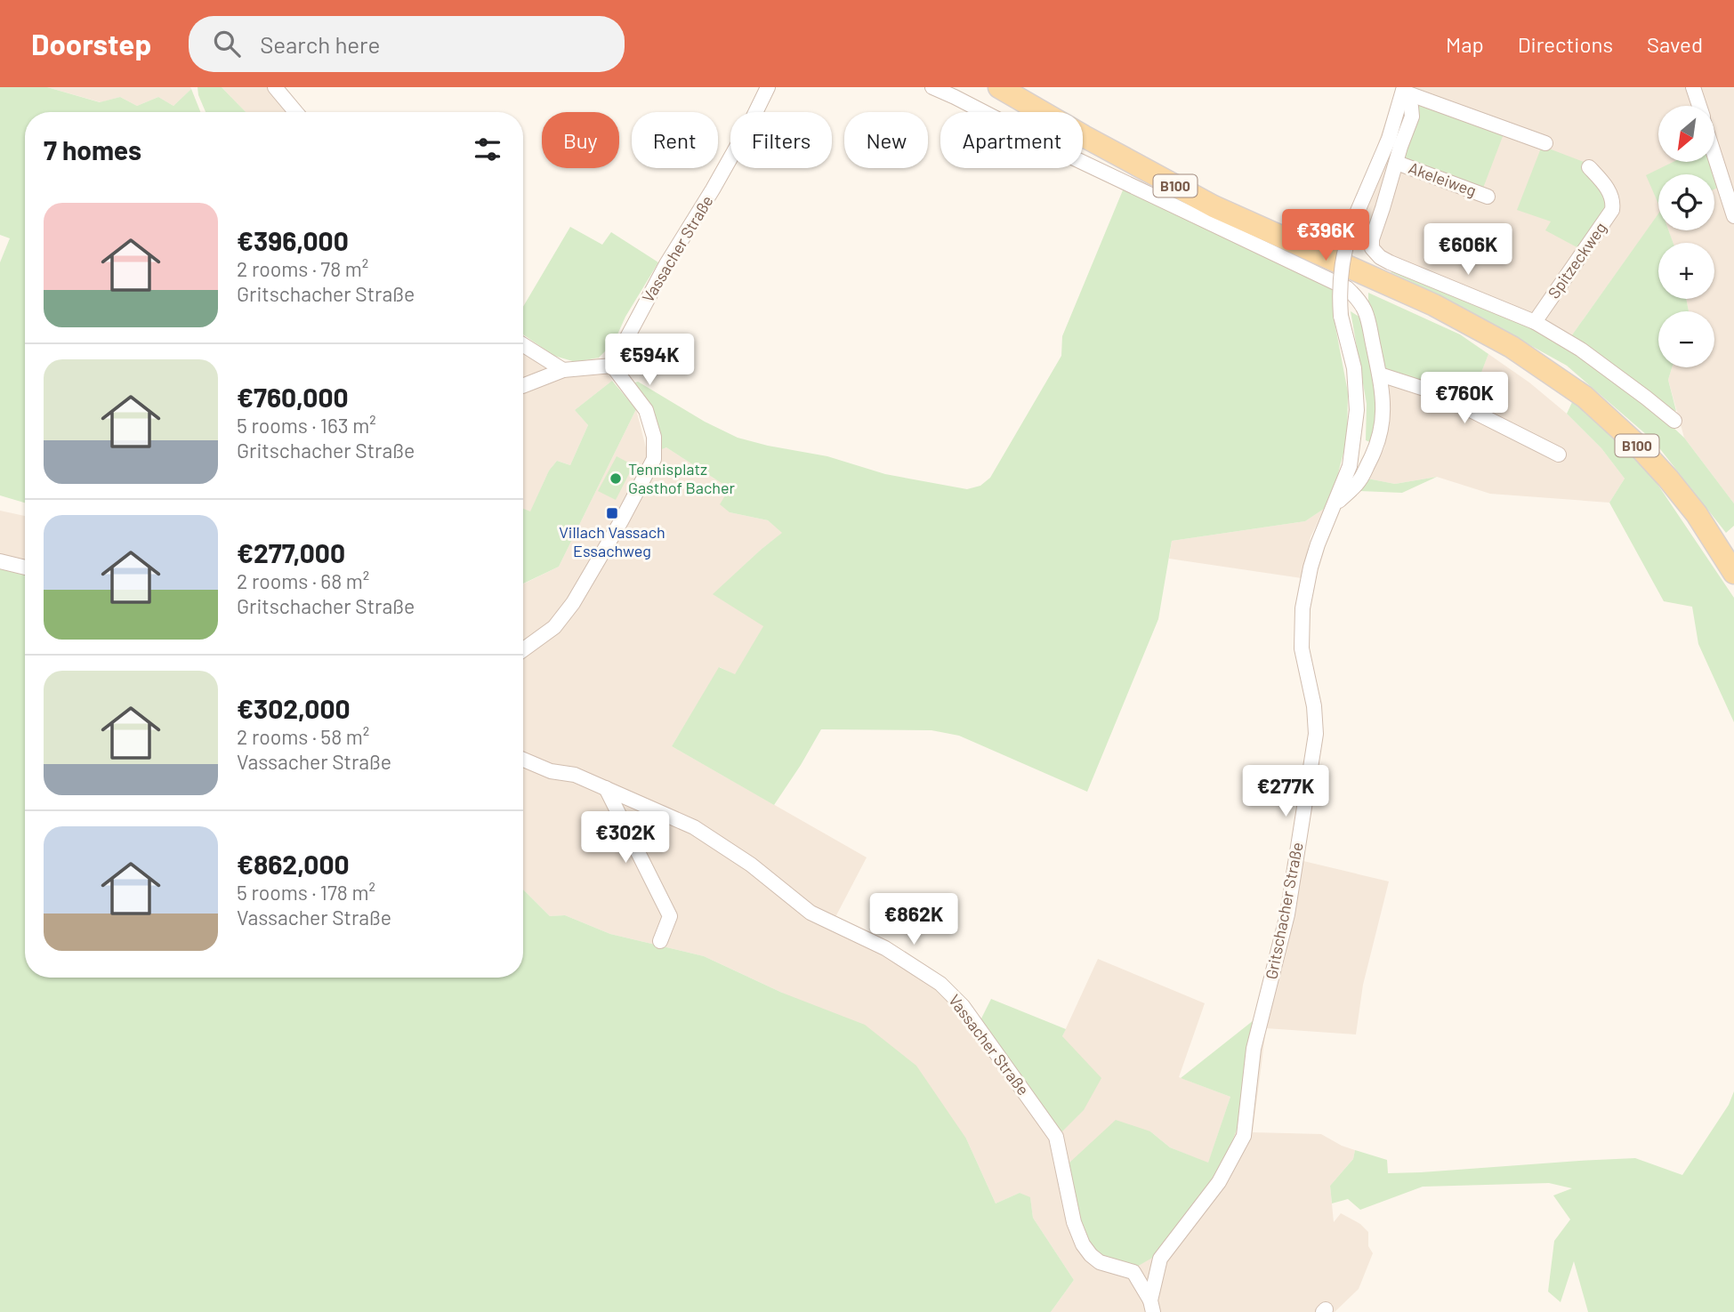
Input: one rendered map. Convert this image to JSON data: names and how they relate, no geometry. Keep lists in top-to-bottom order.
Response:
{
  "streets": {
    "main road": ["B100"],
    "street": [
      "Akeleiweg",
      "Vassacher Straße",
      "Spitzeckweg",
      "Gritschacher Straße"
    ]
  },
  "crossings": [
    ["Vassacher Straße", "Gritschacher Straße"]
  ],
  "places": {
    "other": ["Tennisplatz Gasthof Bacher"],
    "transit": ["Villach Vassach Essachweg"]
  },
  "north": "bottom left",
  "page": {
    "header": "Doorstep",
    "search": "Search here",
    "nav": ["Map", "Directions", "Saved"],
    "map_buttons": ["+", "−"],
    "chip": [
      "Buy",
      "Rent",
      "Filters",
      "New",
      "Apartment"
    ],
    "heading": "7 homes",
    "list": [
      {
        "name": "€396,000",
        "note": "2 rooms · 78 m² · Gritschacher Straße"
      },
      {
        "name": "€760,000",
        "note": "5 rooms · 163 m² · Gritschacher Straße"
      },
      {
        "name": "€277,000",
        "note": "2 rooms · 68 m² · Gritschacher Straße"
      },
      {
        "name": "€302,000",
        "note": "2 rooms · 58 m² · Vassacher Straße"
      },
      {
        "name": "€862,000",
        "note": "5 rooms · 178 m² · Vassacher Straße"
      }
    ],
    "price": [
      "€396K",
      "€606K",
      "€594K",
      "€760K",
      "€277K",
      "€302K",
      "€862K"
    ]
  }
}
